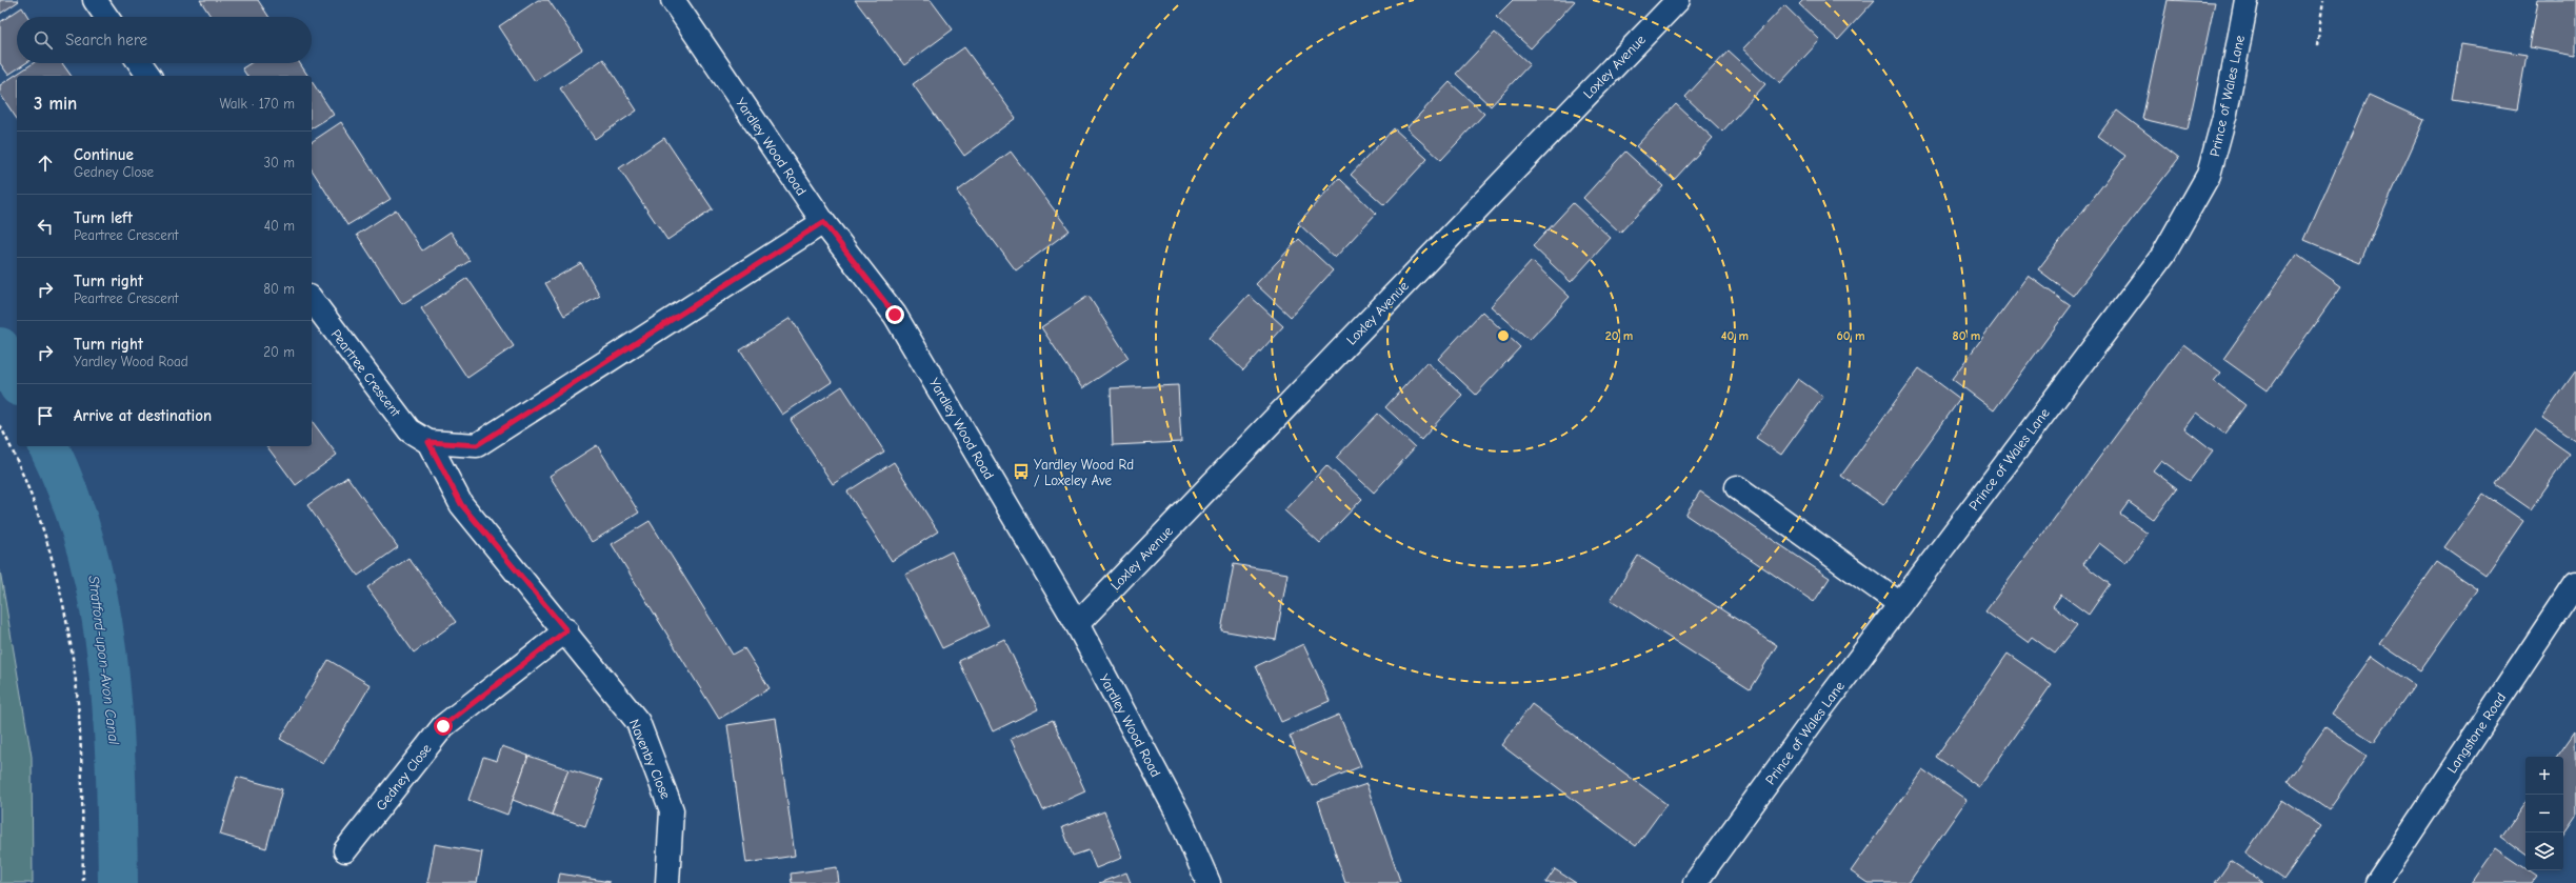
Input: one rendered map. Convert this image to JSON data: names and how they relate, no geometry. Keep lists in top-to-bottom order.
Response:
{
  "streets": {
    "street": [
      "Loxley Avenue",
      "Prince of Wales Lane",
      "Yardley Wood Road",
      "Peartree Crescent",
      "Langstone Road",
      "Navenby Close",
      "Gedney Close"
    ]
  },
  "crossings": [
    ["Loxley Avenue", "Yardley Wood Road"],
    ["Yardley Wood Road", "Peartree Crescent"],
    ["Navenby Close", "Gedney Close"]
  ],
  "water": ["Stratford-upon-Avon Canal"],
  "places": {
    "bus stop": ["Yardley Wood Rd / Loxeley Ave"]
  },
  "page": {
    "search": "Search here",
    "heading": ["3 min", "Walk · 170 m"],
    "list": [
      ["Continue", "Gedney Close", "30 m"],
      ["Turn left", "Peartree Crescent", "40 m"],
      ["Turn right", "Peartree Crescent", "80 m"],
      ["Turn right", "Yardley Wood Road", "20 m"],
      "Arrive at destination"
    ],
    "map_buttons": ["+", "−"]
  },
  "rings": [
    "20 m",
    "40 m",
    "60 m",
    "80 m"
  ]
}
